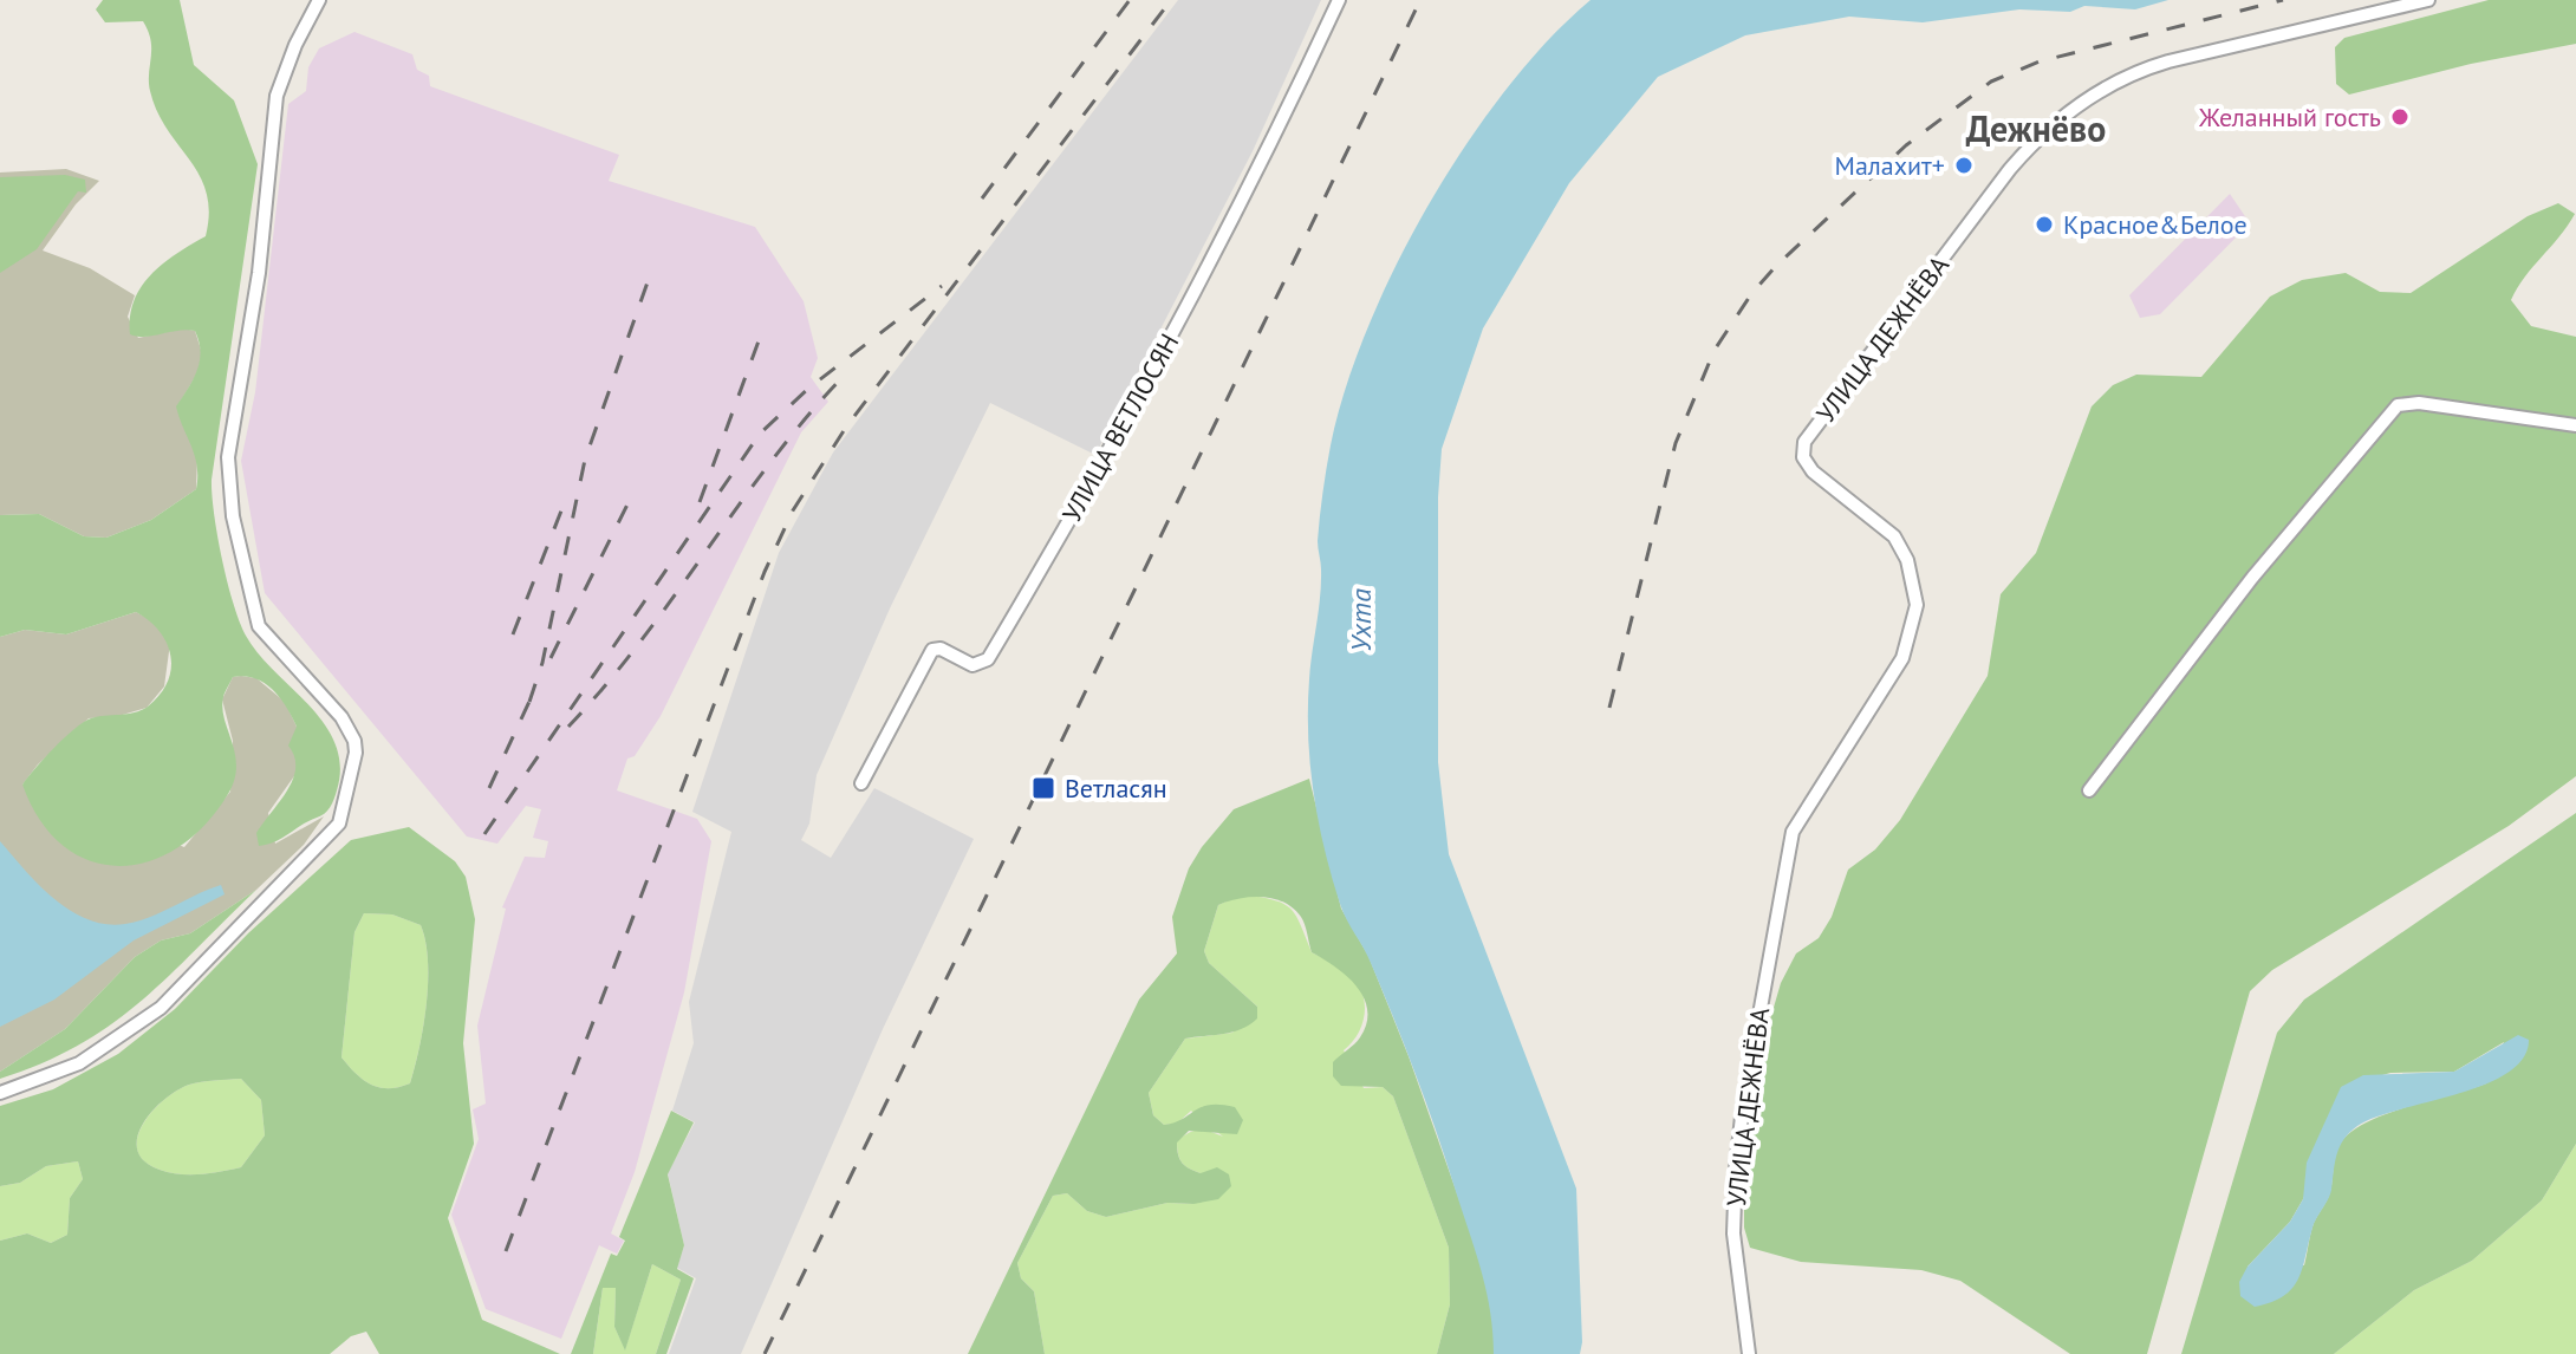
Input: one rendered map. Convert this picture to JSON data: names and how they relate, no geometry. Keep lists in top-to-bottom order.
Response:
{
  "streets": {
    "street": ["УЛИЦА ДЕЖНЁВА", "УЛИЦА ВЕТЛОСЯН"]
  },
  "districts": ["Дежнёво"],
  "water": ["Ухта"],
  "places": {
    "other": ["Желанный гость", "Малахит+", "Красное&Белое"],
    "transit": ["Ветласян"]
  }
}
